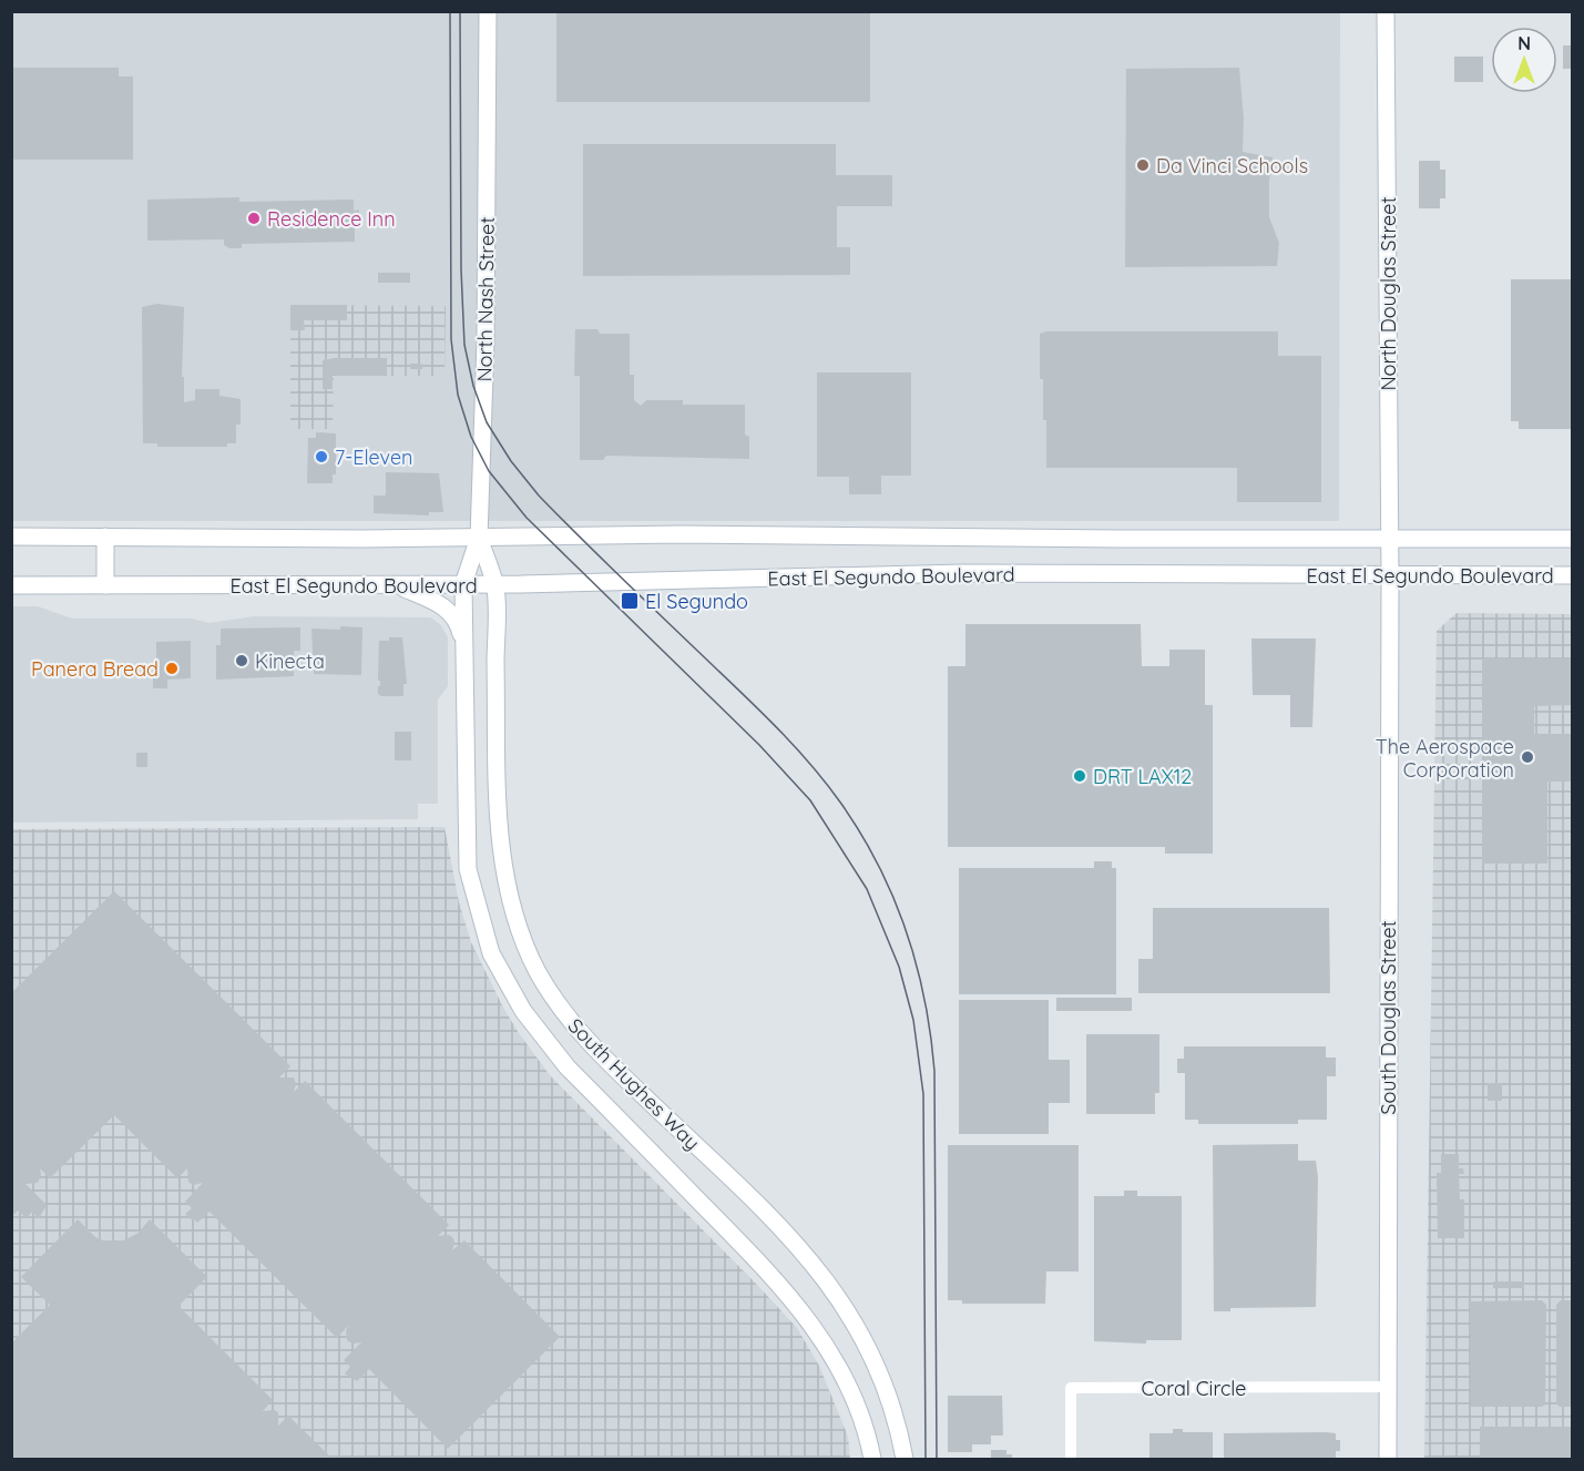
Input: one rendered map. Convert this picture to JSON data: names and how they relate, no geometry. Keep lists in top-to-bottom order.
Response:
{
  "streets": {
    "main road": [
      "North Douglas Street",
      "North Nash Street",
      "East El Segundo Boulevard",
      "South Douglas Street",
      "South Hughes Way"
    ],
    "street": ["Coral Circle"]
  },
  "crossings": [
    ["North Douglas Street", "East El Segundo Boulevard"],
    ["North Douglas Street", "South Douglas Street"],
    ["North Nash Street", "East El Segundo Boulevard"],
    ["North Nash Street", "South Hughes Way"],
    ["East El Segundo Boulevard", "South Douglas Street"],
    ["East El Segundo Boulevard", "South Hughes Way"],
    ["South Douglas Street", "Coral Circle"]
  ],
  "places": {
    "other": [
      "Da Vinci Schools",
      "Residence Inn",
      "7-Eleven",
      "Kinecta",
      "Panera Bread",
      "The Aerospace Corporation",
      "DRT LAX12"
    ],
    "transit": ["El Segundo"]
  },
  "north": "top"
}
